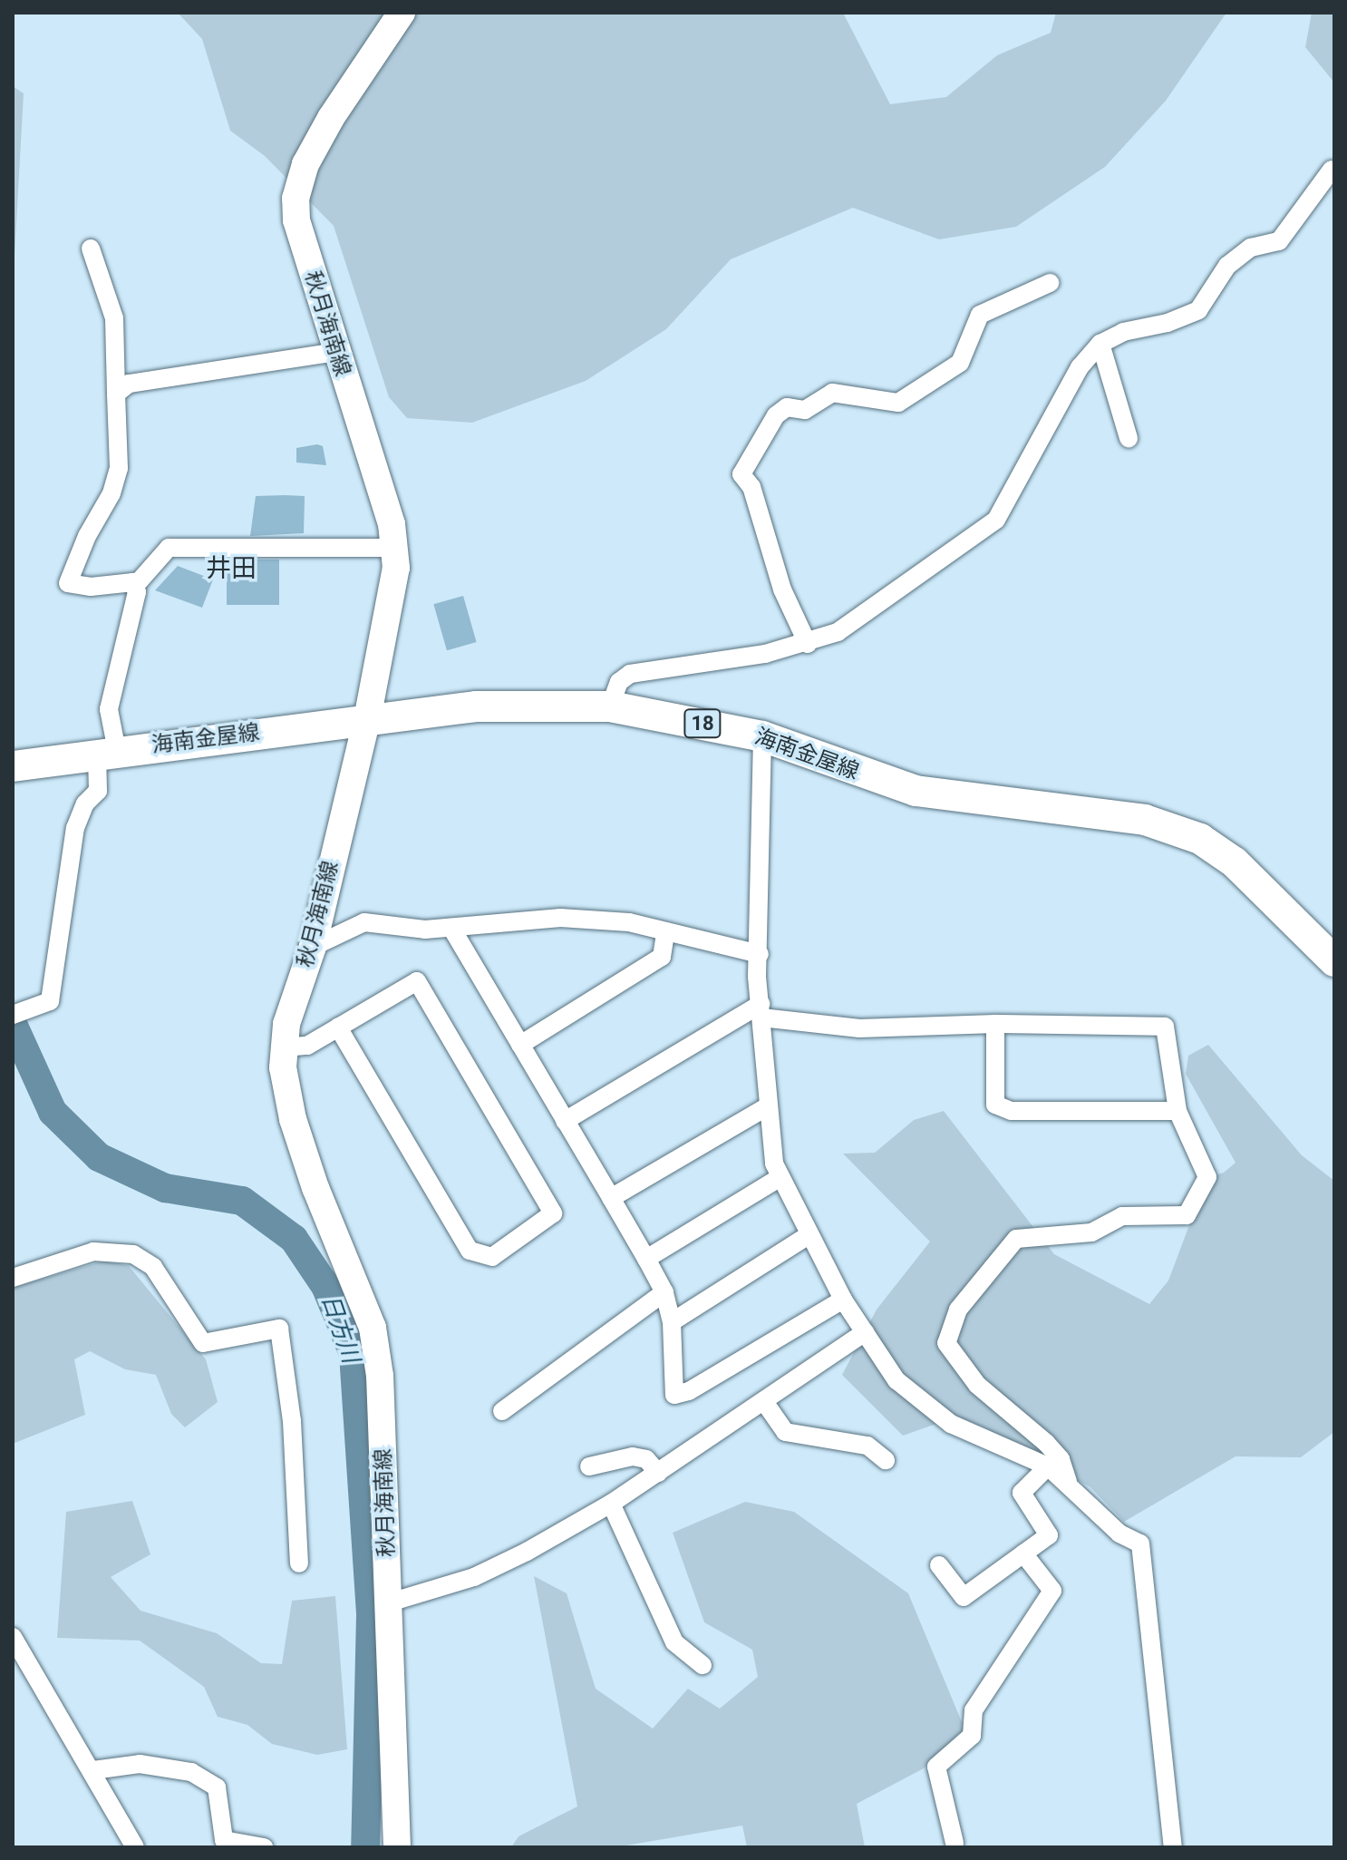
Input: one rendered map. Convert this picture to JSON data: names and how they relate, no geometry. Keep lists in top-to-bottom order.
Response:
{
  "streets": {
    "main road": ["秋月海南線", "18", "海南金屋線"]
  },
  "crossings": [
    ["秋月海南線", "海南金屋線"]
  ],
  "districts": ["井田"],
  "water": ["日方川"]
}
